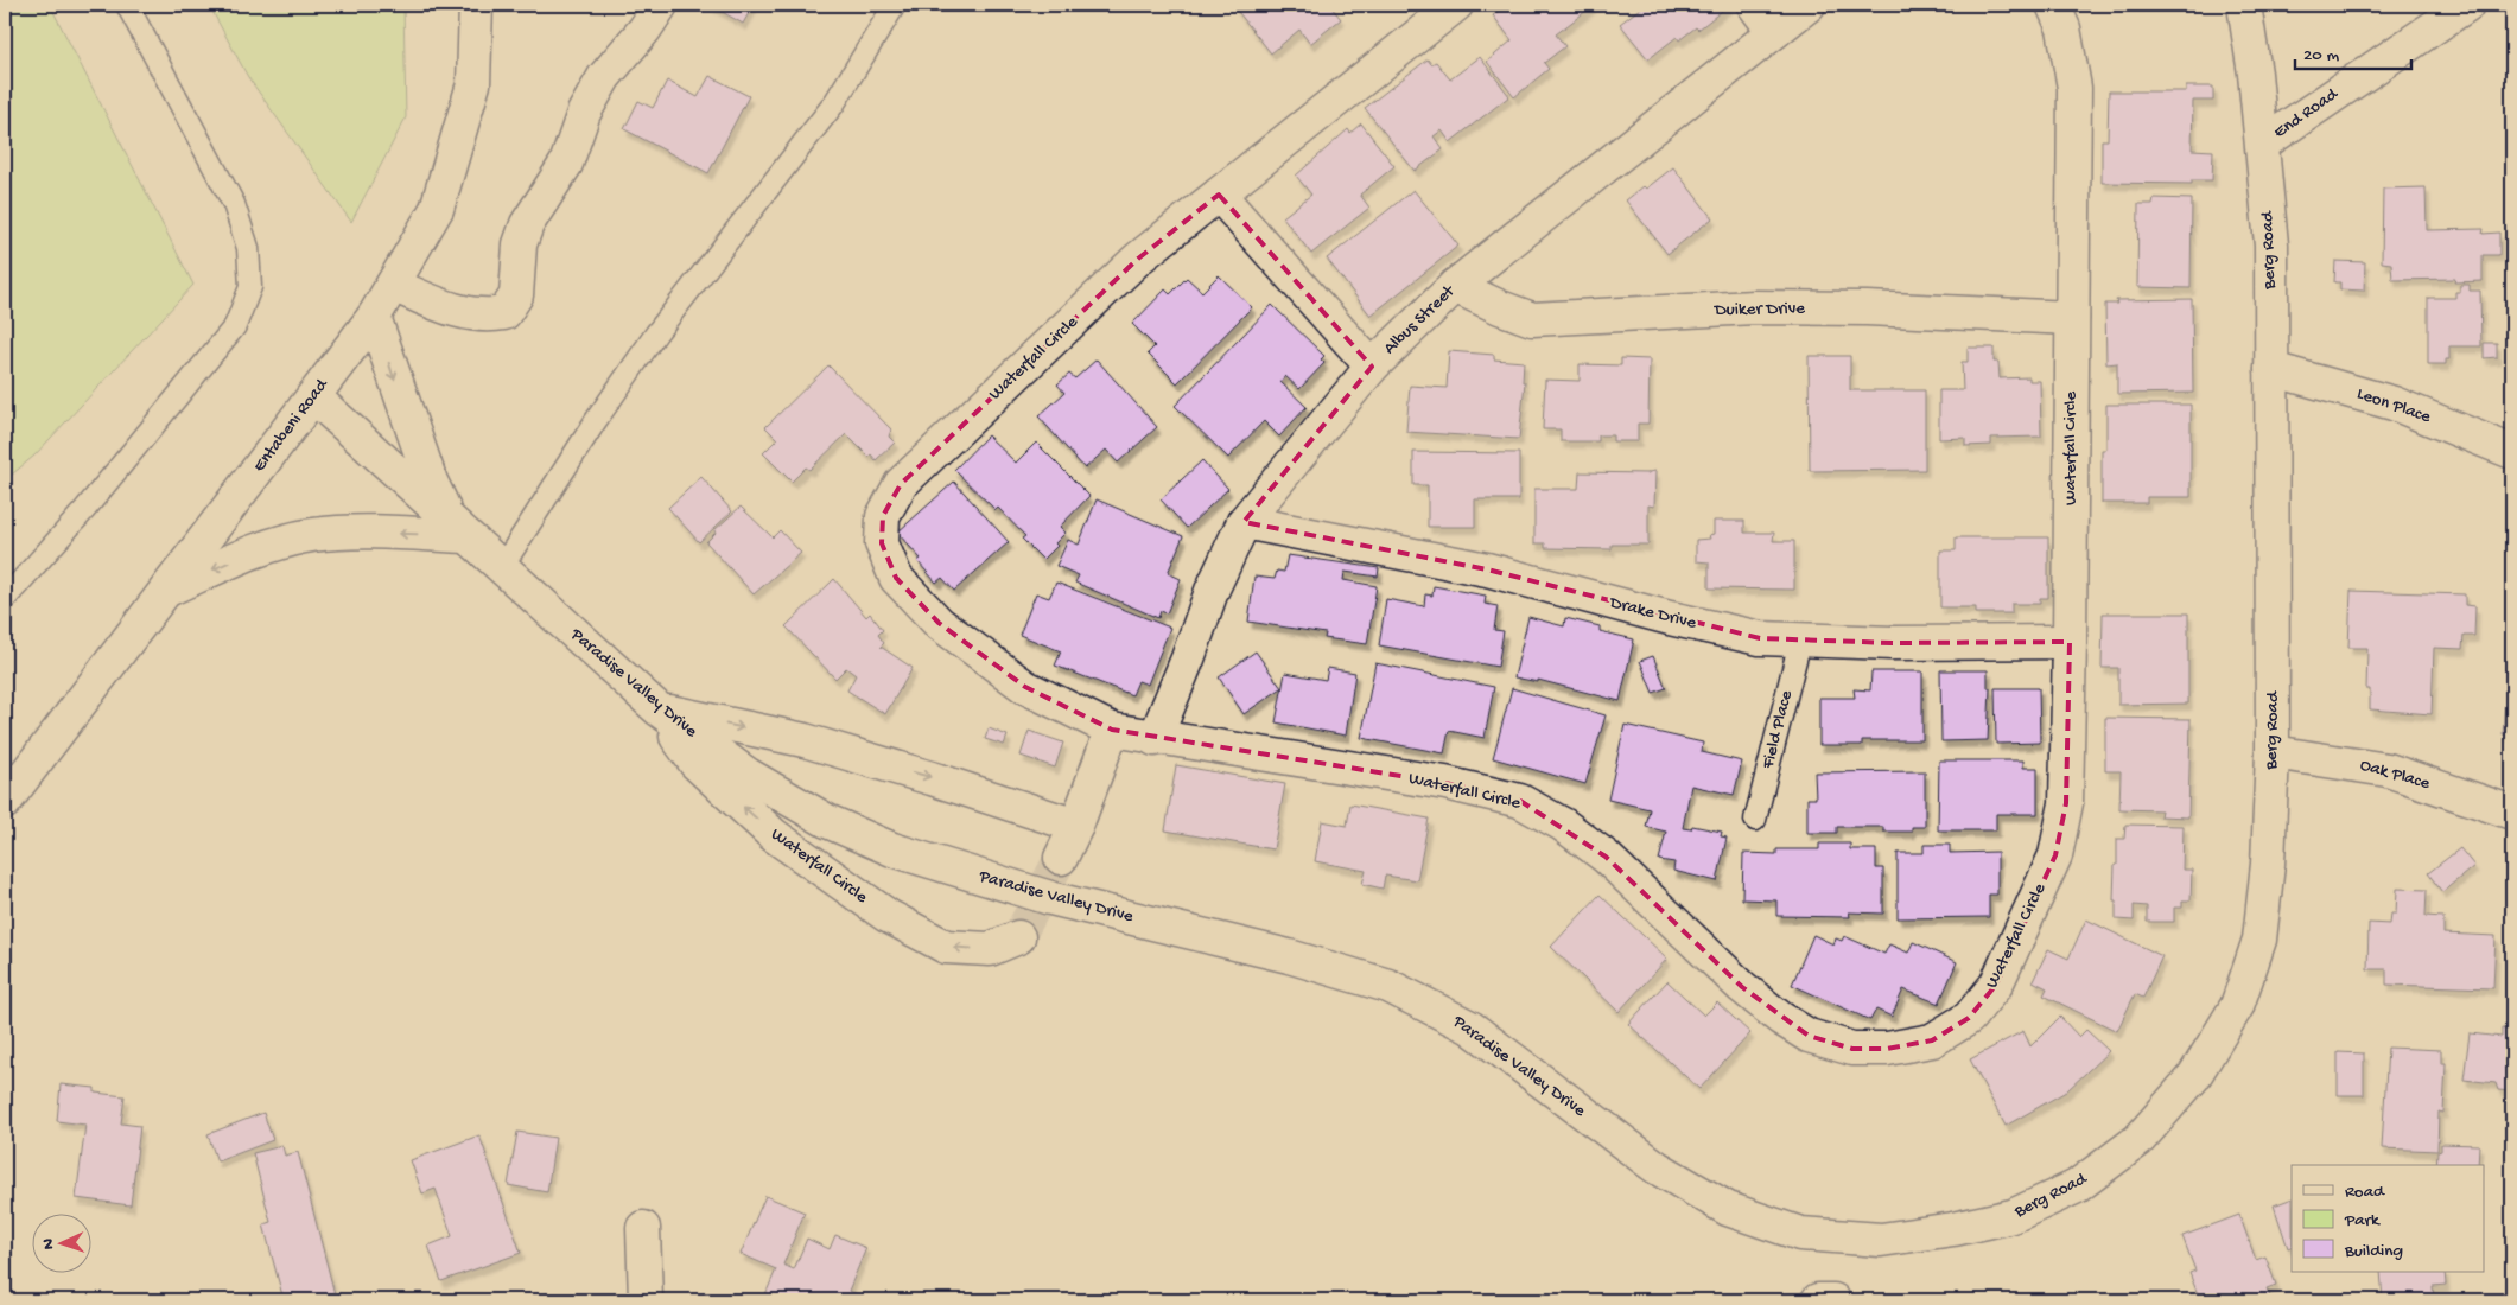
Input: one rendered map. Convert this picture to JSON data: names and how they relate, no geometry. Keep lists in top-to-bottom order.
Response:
{
  "streets": {
    "street": [
      "End Road",
      "Berg Road",
      "Duiker Drive",
      "Albus Street",
      "Waterfall Circle",
      "Leon Place",
      "Entabeni Road",
      "Drake Drive",
      "Paradise Valley Drive",
      "Oak Place"
    ],
    "lane": ["Field Place"]
  },
  "crossings": [
    ["End Road", "Berg Road"],
    ["Berg Road", "Leon Place"],
    ["Berg Road", "Paradise Valley Drive"],
    ["Berg Road", "Oak Place"],
    ["Duiker Drive", "Albus Street"],
    ["Duiker Drive", "Waterfall Circle"],
    ["Albus Street", "Waterfall Circle"],
    ["Albus Street", "Drake Drive"],
    ["Waterfall Circle", "Drake Drive"],
    ["Waterfall Circle", "Paradise Valley Drive"],
    ["Entabeni Road", "Paradise Valley Drive"],
    ["Drake Drive", "Field Place"]
  ],
  "legend": ["Road", "Park", "Building"],
  "scale_bar": "20 m",
  "north": "left"
}
